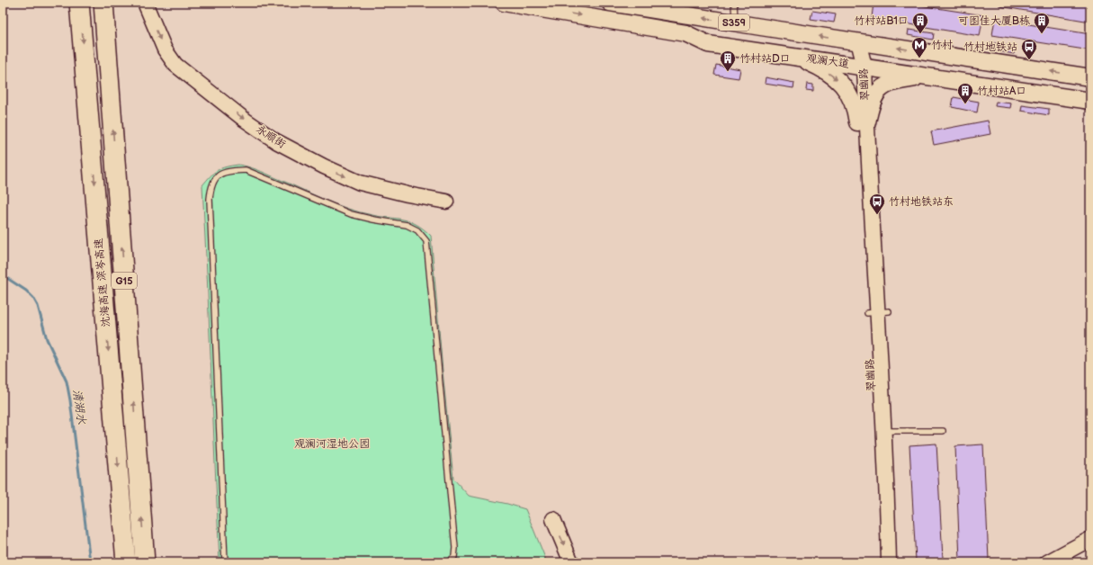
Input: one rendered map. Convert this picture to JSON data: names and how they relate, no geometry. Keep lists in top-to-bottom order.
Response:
{
  "streets": {
    "highway": ["G15", "沈海高速 深岑高速"],
    "main road": [
      "S359",
      "观澜大道",
      "翠幽路",
      "永顺街"
    ]
  },
  "crossings": [
    ["S359", "翠幽路"],
    ["观澜大道", "翠幽路"]
  ],
  "one_way": ["永顺街"],
  "water": ["清湖水"],
  "parks": ["观澜河湿地公园"],
  "places": {
    "building": [
      "竹村站B1口",
      "可图佳大厦B栋",
      "竹村站D口",
      "竹村站A口"
    ],
    "metro station": ["竹村"],
    "bus stop": ["竹村地铁站", "竹村地铁站东"]
  }
}
